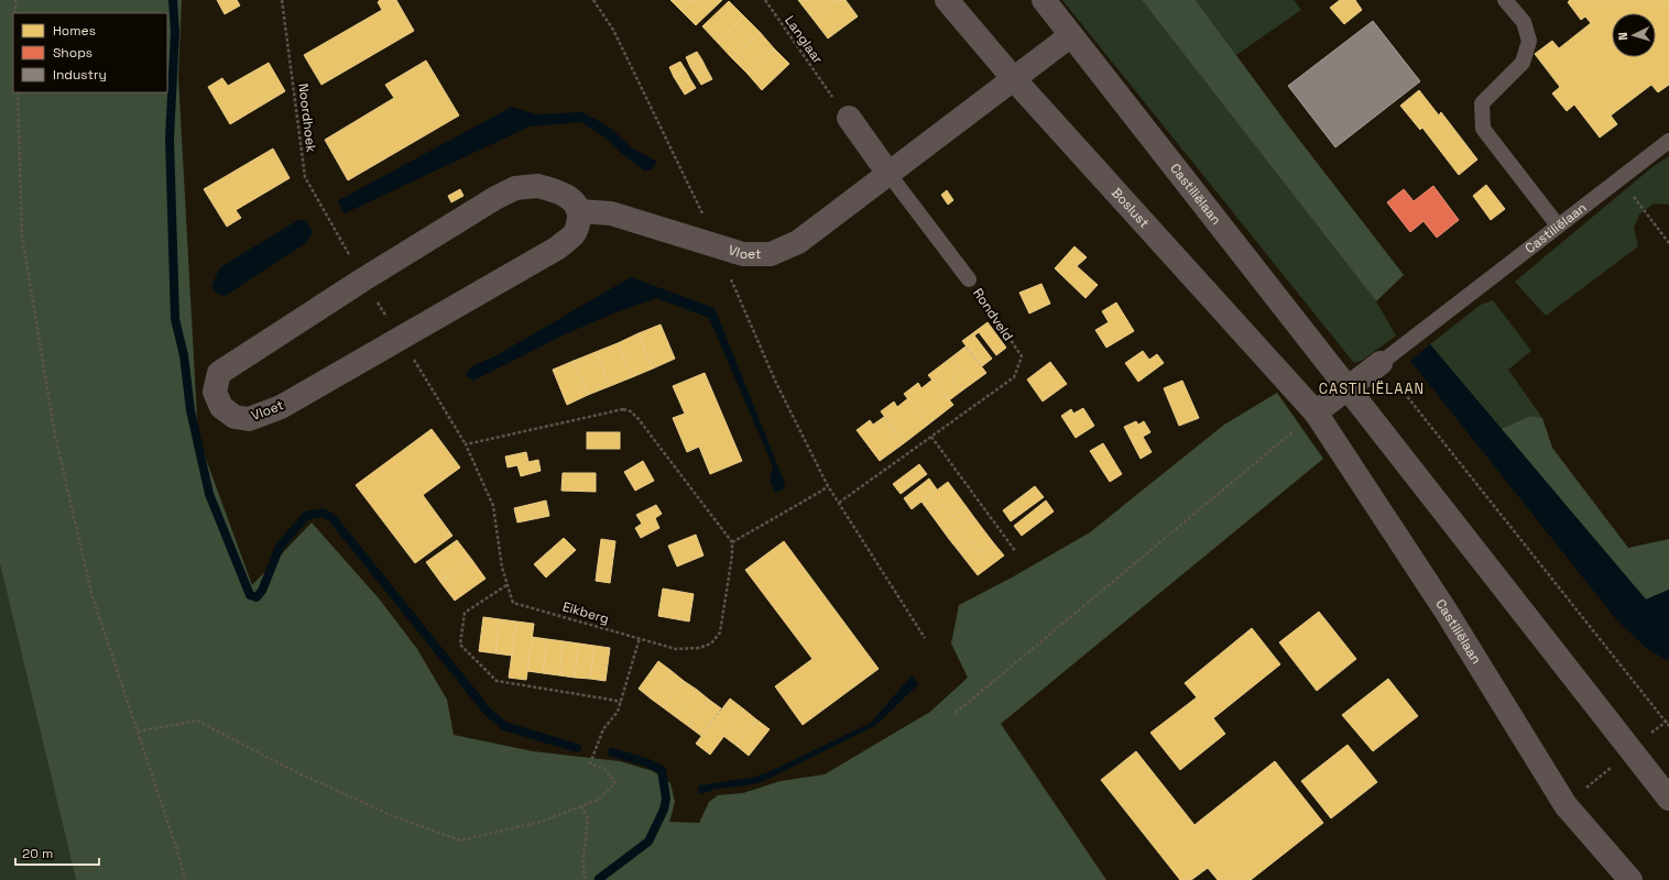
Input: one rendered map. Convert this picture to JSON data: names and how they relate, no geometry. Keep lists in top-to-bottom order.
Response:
{
  "streets": {
    "street": ["Castiliëlaan", "Boslust", "Vloet"],
    "lane": ["Rondveld"],
    "path": ["Langlaar", "Noordhoek", "Eikberg"]
  },
  "crossings": [
    ["Castiliëlaan", "Boslust"],
    ["Castiliëlaan", "Vloet"],
    ["Boslust", "Vloet"],
    ["Vloet", "Rondveld"],
    ["Vloet", "Eikberg"]
  ],
  "districts": ["CASTILIËLAAN"],
  "legend": ["Homes", "Shops", "Industry"],
  "scale_bar": "20 m",
  "north": "left"
}
